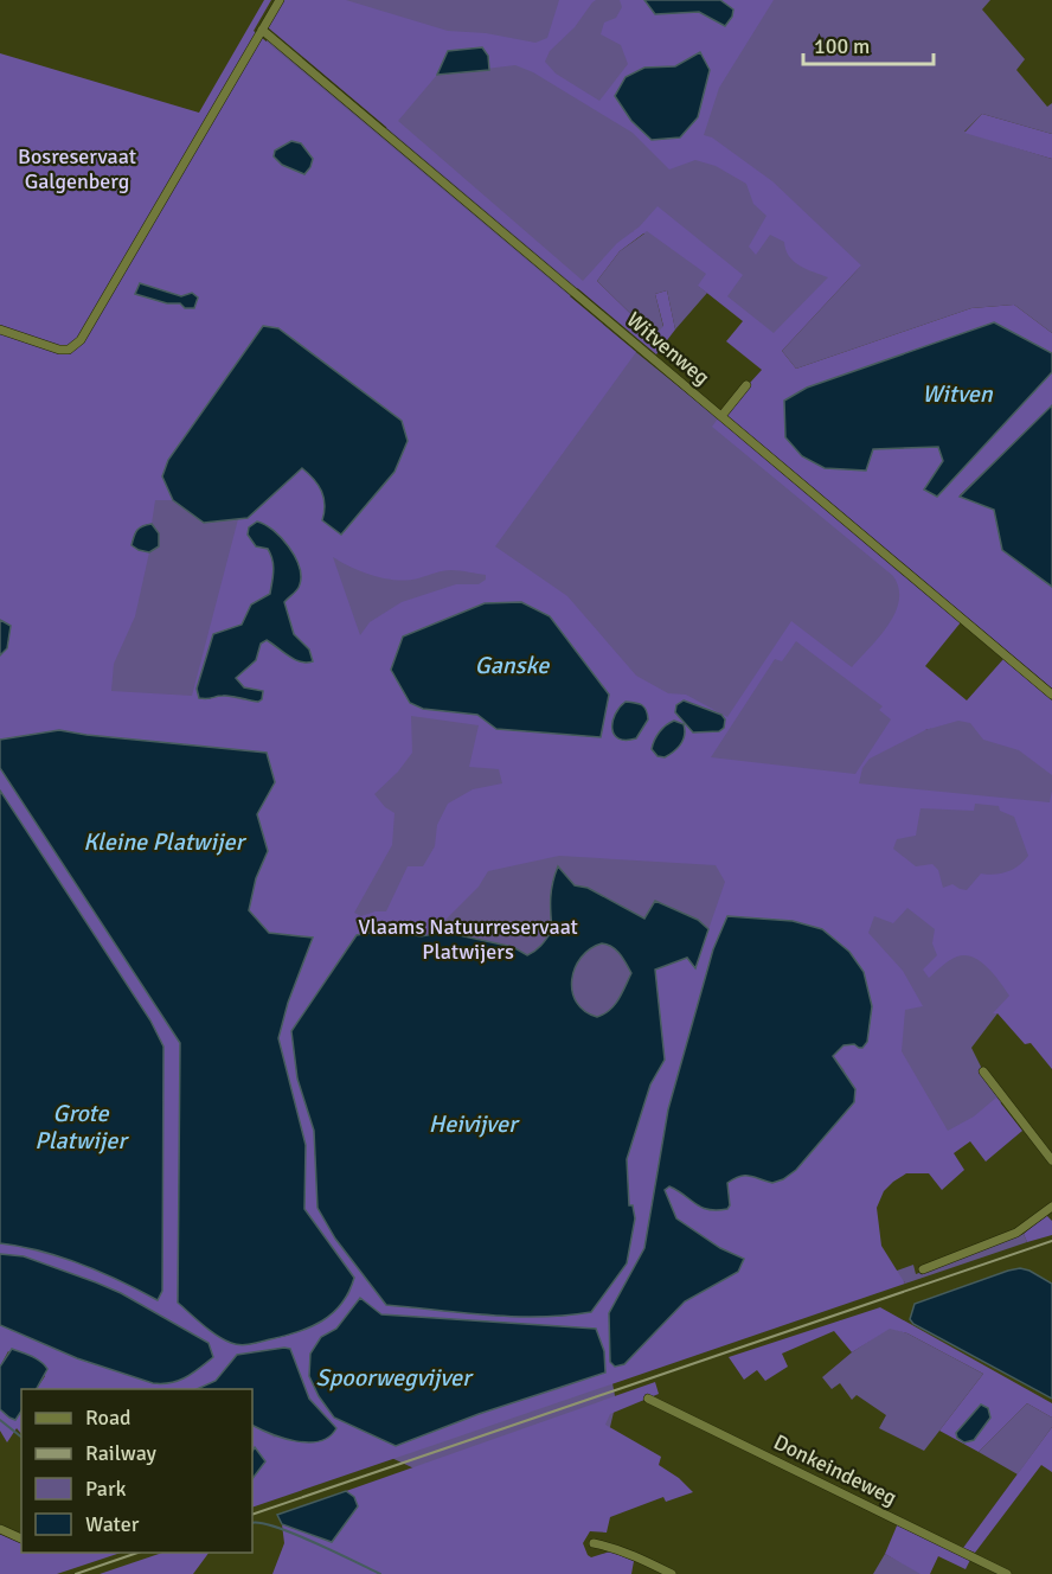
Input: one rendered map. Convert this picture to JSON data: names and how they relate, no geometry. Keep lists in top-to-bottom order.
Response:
{
  "streets": {
    "street": ["Witvenweg", "Donkeindeweg"]
  },
  "water": [
    "Witven",
    "Ganske",
    "Kleine Platwijer",
    "Grote Platwijer",
    "Heivijver",
    "Spoorwegvijver"
  ],
  "parks": ["Bosreservaat Galgenberg", "Vlaams Natuurreservaat Platwijers"],
  "legend": [
    "Road",
    "Railway",
    "Park",
    "Water"
  ],
  "scale_bar": "100 m"
}
